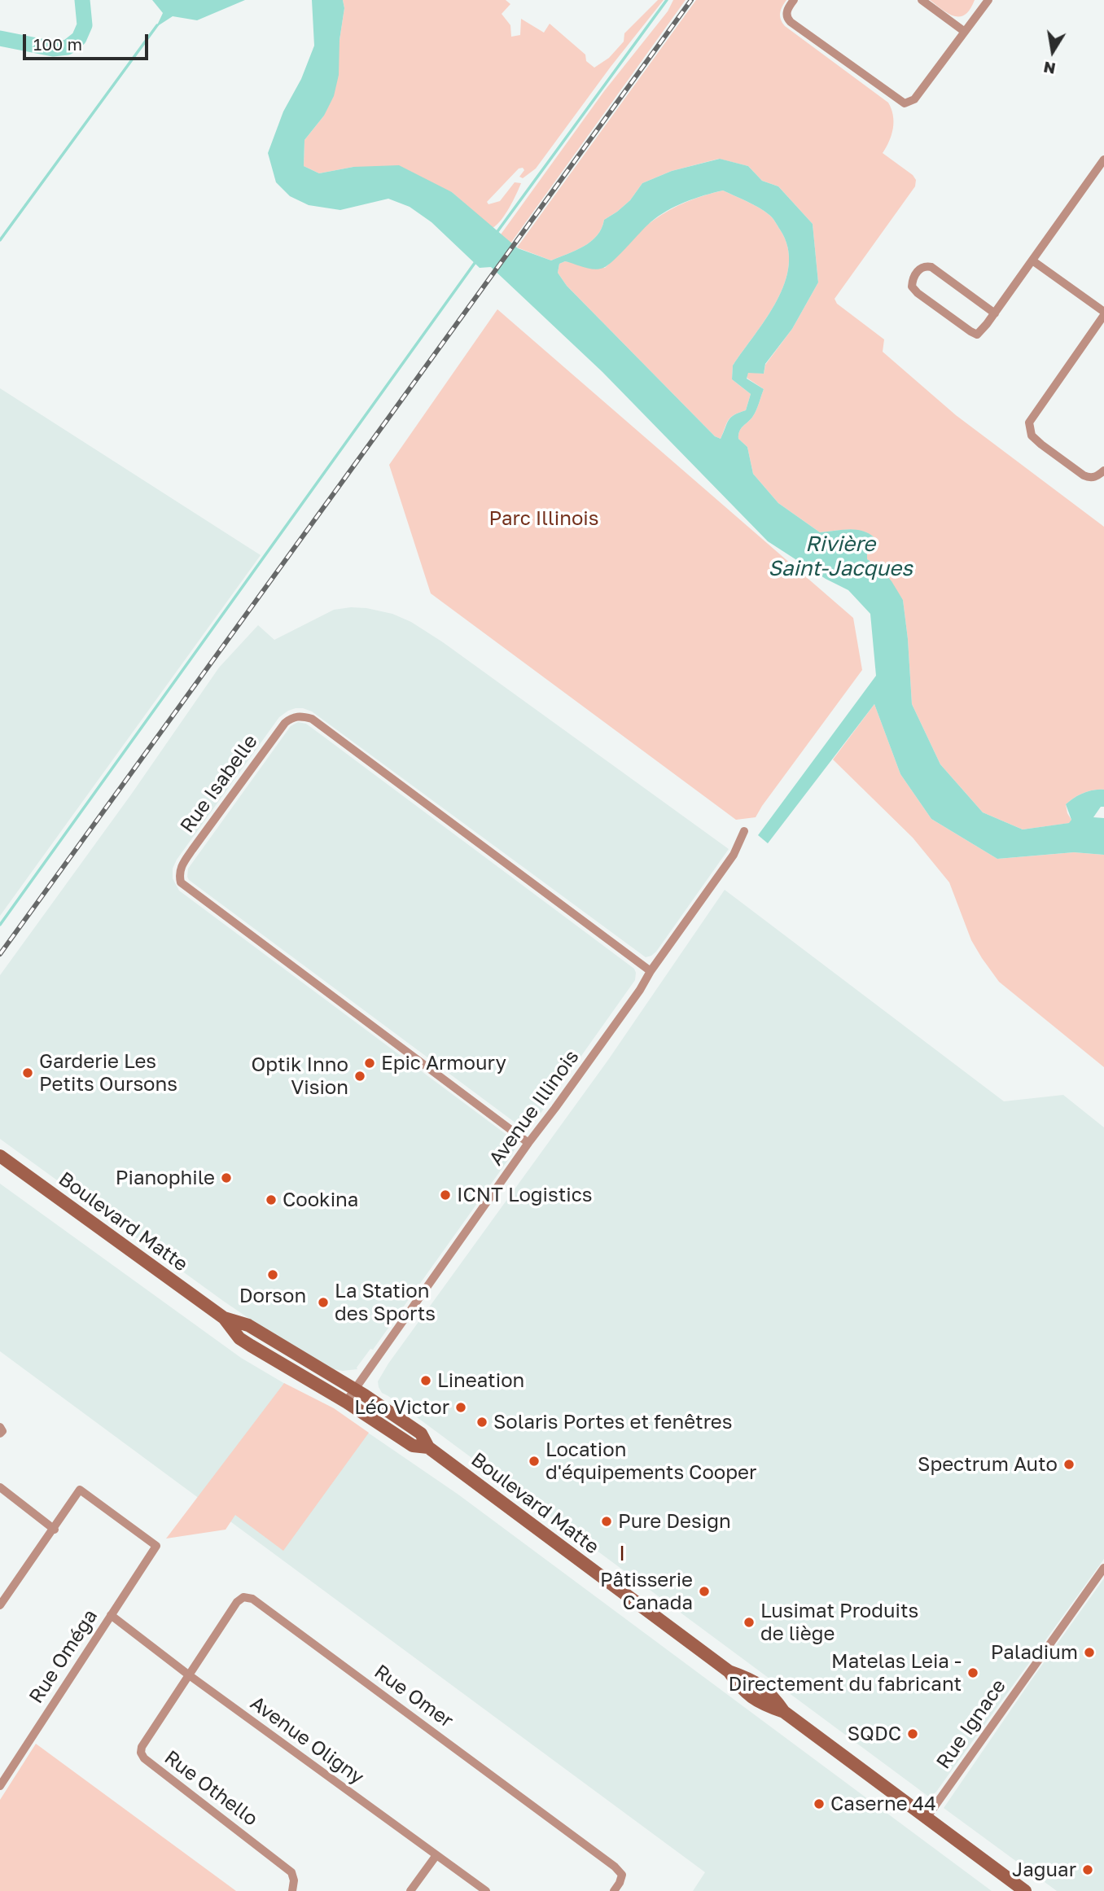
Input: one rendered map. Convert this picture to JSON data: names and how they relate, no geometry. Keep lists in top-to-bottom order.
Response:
{
  "streets": {
    "main road": ["Boulevard Matte"],
    "street": [
      "Rue Isabelle",
      "Avenue Illinois",
      "Rue Oméga",
      "Rue Omer",
      "Rue Ignace",
      "Avenue Oligny",
      "Rue Othello"
    ]
  },
  "crossings": [
    ["Rue Isabelle", "Avenue Illinois"],
    ["Avenue Illinois", "Boulevard Matte"],
    ["Boulevard Matte", "Rue Ignace"],
    ["Rue Oméga", "Avenue Oligny"],
    ["Rue Omer", "Avenue Oligny"],
    ["Rue Omer", "Rue Othello"],
    ["Avenue Oligny", "Rue Othello"]
  ],
  "districts": ["I"],
  "water": ["Rivière Saint-Jacques"],
  "parks": ["Parc Illinois"],
  "places": [
    "Epic Armoury",
    "Garderie Les Petits Oursons",
    "Optik Inno Vision",
    "Pianophile",
    "ICNT Logistics",
    "Cookina",
    "Dorson",
    "La Station des Sports",
    "Lineation",
    "Léo Victor",
    "Solaris Portes et fenêtres",
    "Location d'équipements Cooper",
    "Spectrum Auto",
    "Pure Design",
    "Pâtisserie Canada",
    "Lusimat Produits de liège",
    "Paladium",
    "Matelas Leia - Directement du fabricant",
    "SQDC",
    "Caserne 44",
    "Jaguar"
  ],
  "scale_bar": "100 m",
  "north": "bottom"
}
